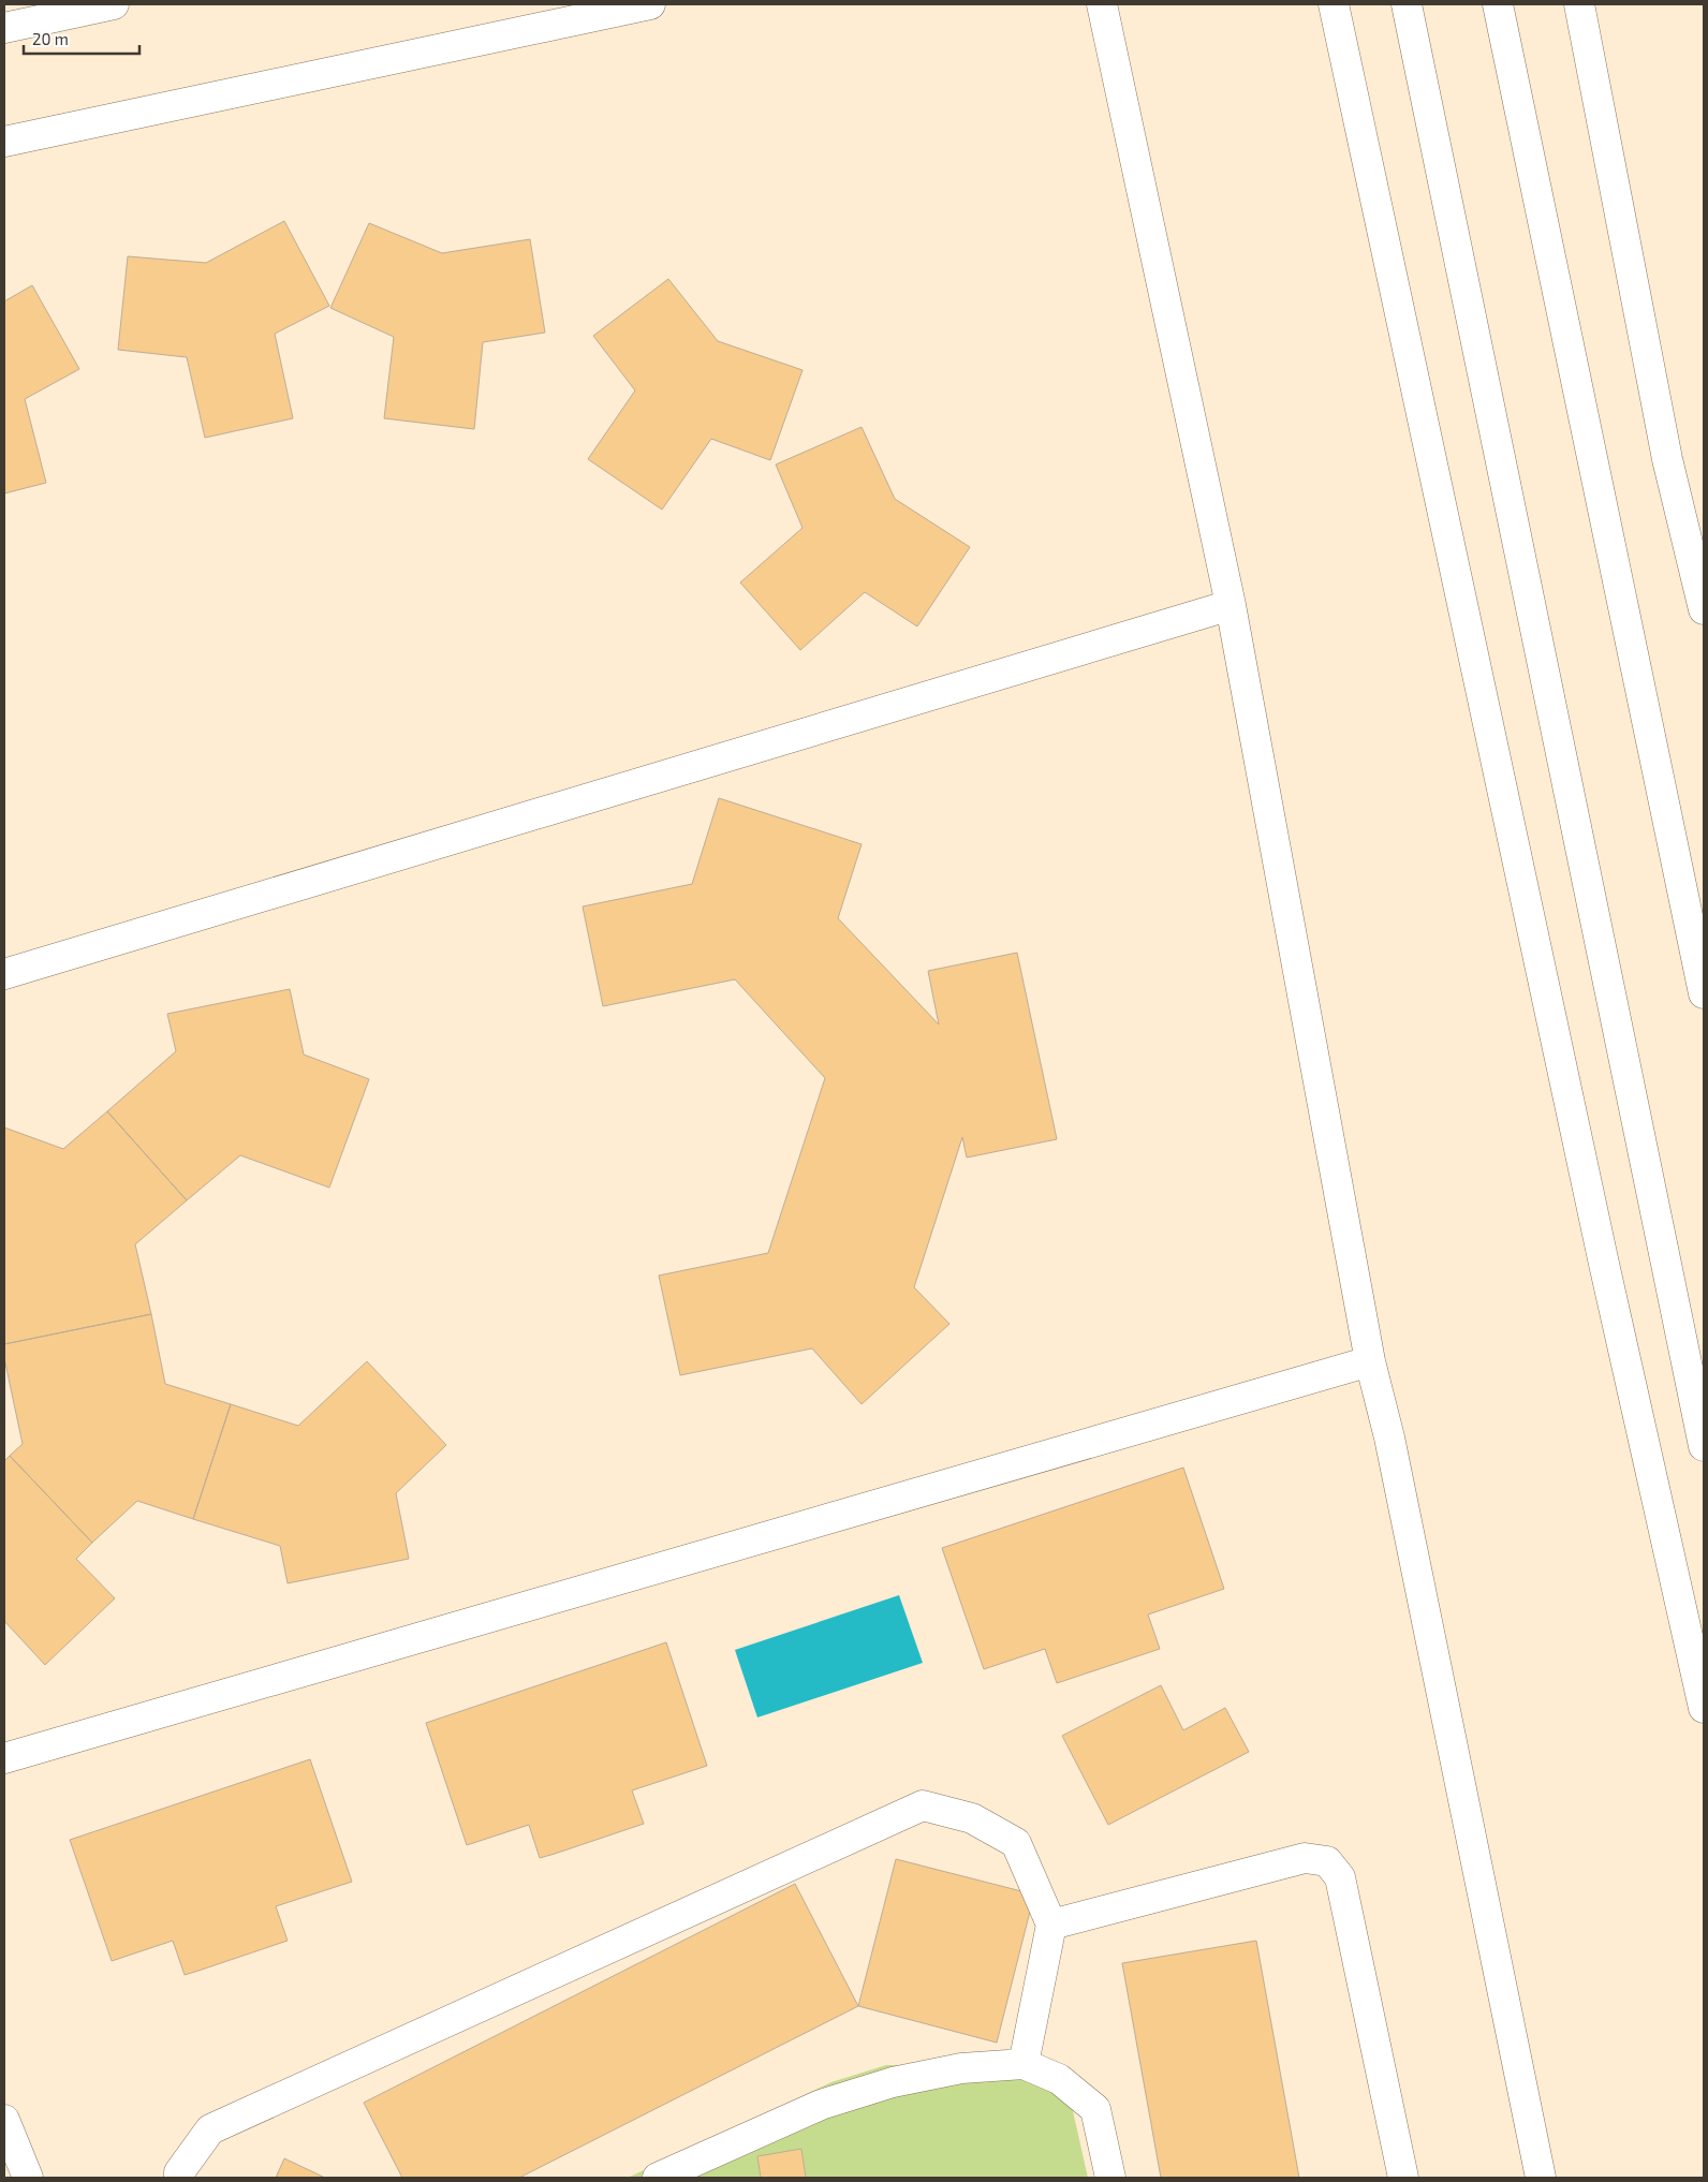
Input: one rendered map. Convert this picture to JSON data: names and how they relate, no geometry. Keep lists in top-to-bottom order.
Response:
{
  "scale_bar": "20 m"
}
